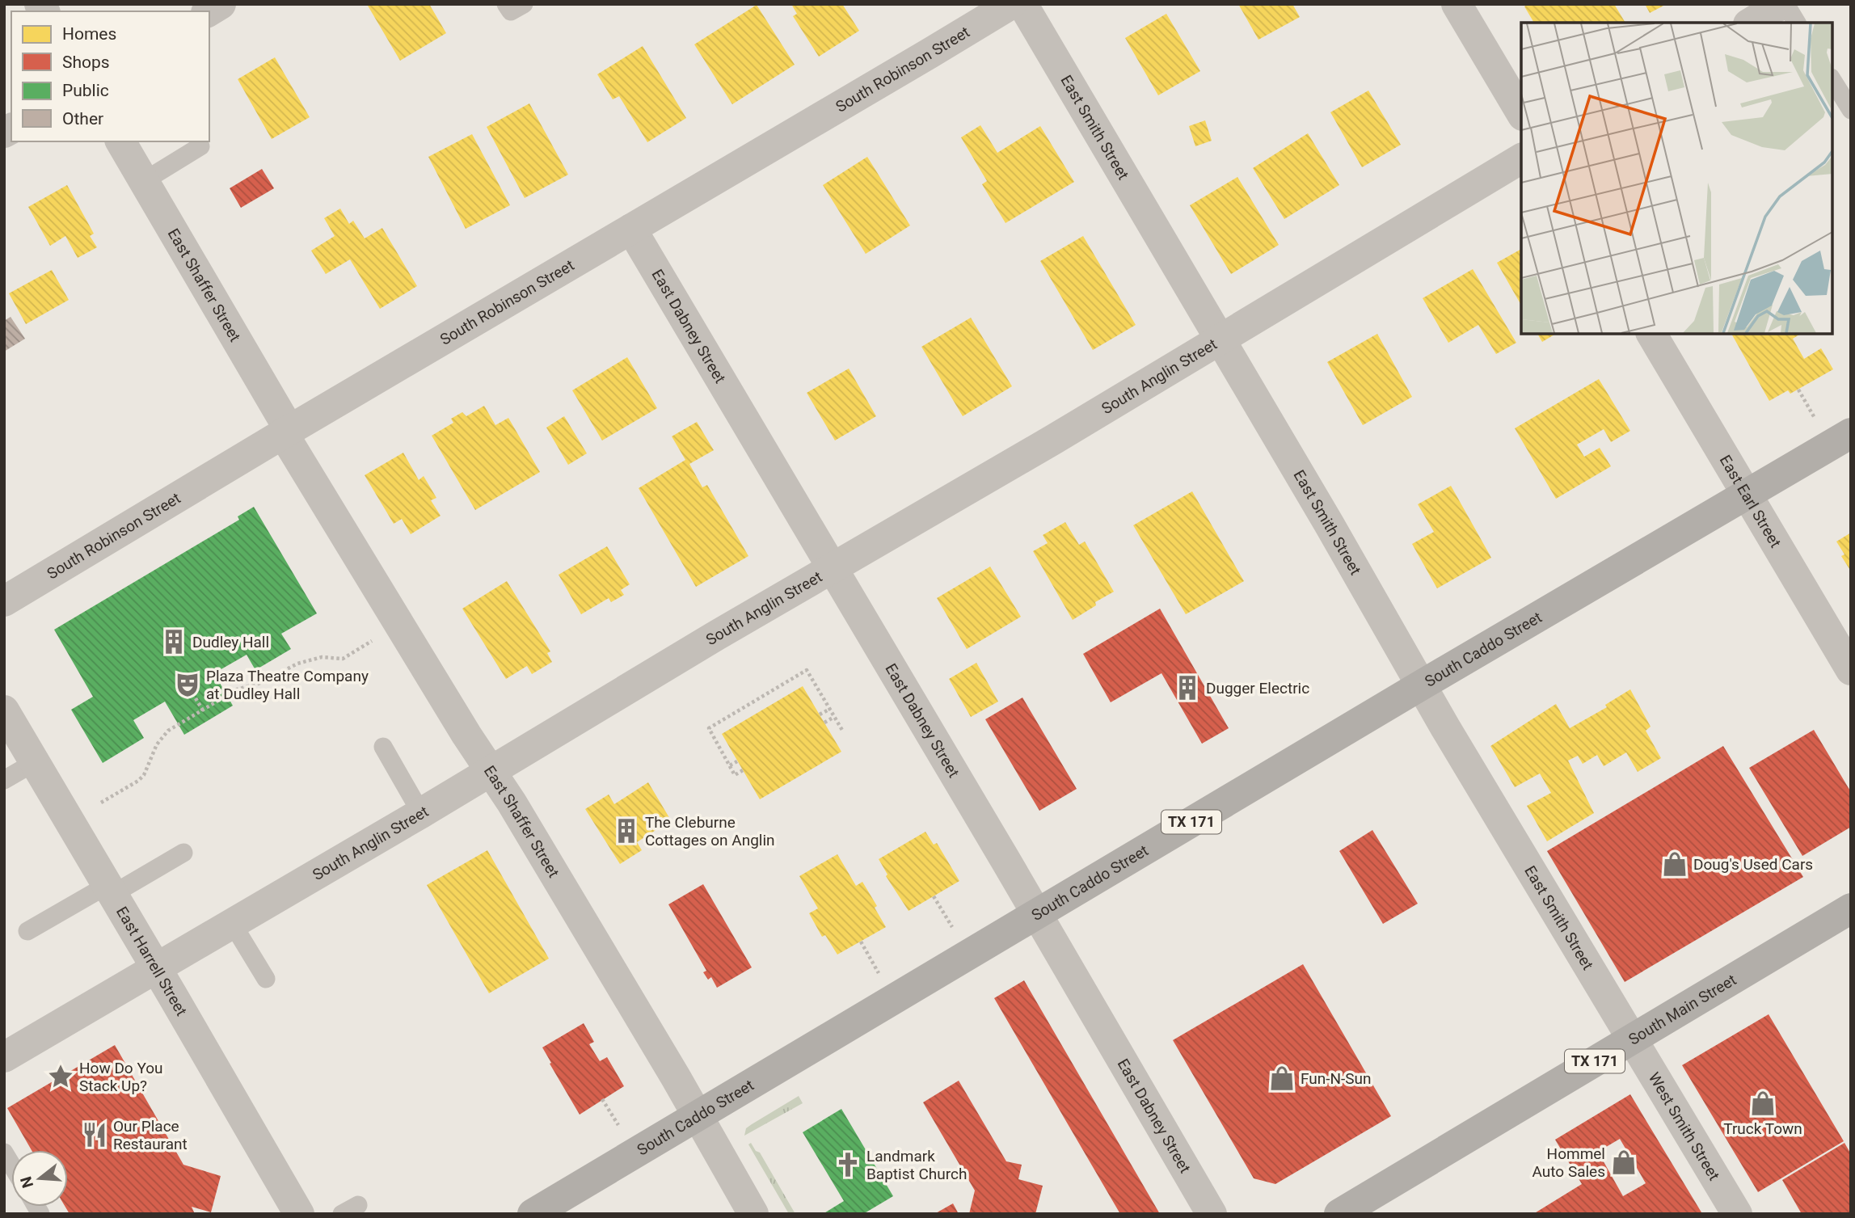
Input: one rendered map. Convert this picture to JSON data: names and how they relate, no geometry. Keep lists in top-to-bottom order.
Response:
{
  "streets": {
    "main road": ["South Caddo Street", "TX 171", "South Main Street"],
    "street": [
      "South Robinson Street",
      "East Smith Street",
      "East Shaffer Street",
      "East Dabney Street",
      "South Anglin Street",
      "East Earl Street",
      "East Harrell Street",
      "West Smith Street"
    ]
  },
  "crossings": [
    ["South Robinson Street", "East Shaffer Street"],
    ["South Robinson Street", "East Dabney Street"],
    ["East Smith Street", "South Anglin Street"],
    ["East Smith Street", "South Caddo Street"],
    ["East Smith Street", "South Main Street"],
    ["East Smith Street", "West Smith Street"],
    ["East Shaffer Street", "South Anglin Street"],
    ["East Shaffer Street", "South Caddo Street"],
    ["East Dabney Street", "South Anglin Street"],
    ["East Dabney Street", "South Caddo Street"],
    ["South Anglin Street", "East Harrell Street"],
    ["East Earl Street", "South Caddo Street"],
    ["South Main Street", "West Smith Street"]
  ],
  "places": {
    "building": ["Dudley Hall", "Dugger Electric", "The Cleburne Cottages on Anglin"],
    "theatre": ["Plaza Theatre Company at Dudley Hall"],
    "shop": [
      "Doug's Used Cars",
      "Fun-N-Sun",
      "Truck Town",
      "Hommel Auto Sales"
    ],
    "place": ["How Do You Stack Up?"],
    "restaurant": ["Our Place Restaurant"],
    "church": ["Landmark Baptist Church"]
  },
  "legend": [
    "Homes",
    "Shops",
    "Public",
    "Other"
  ],
  "north": "left"
}
